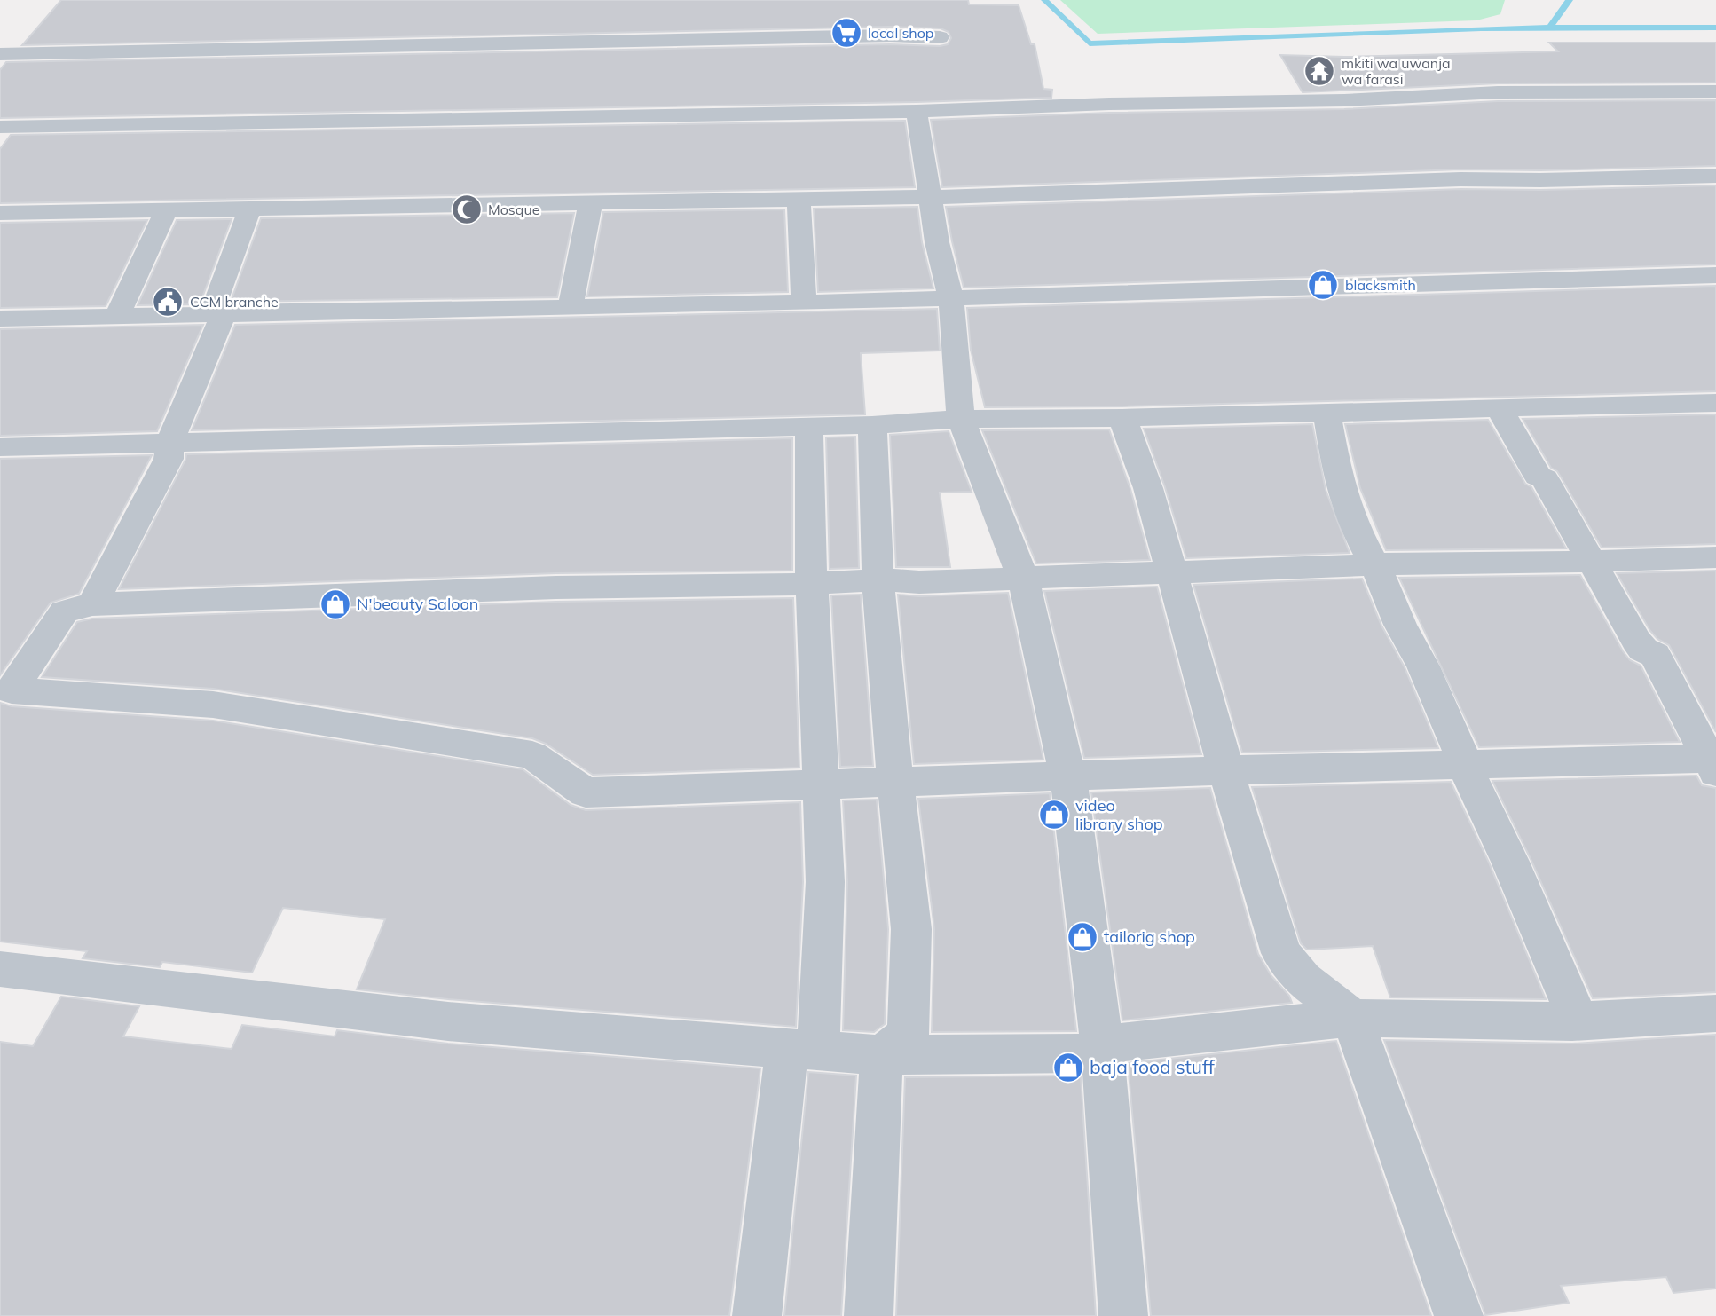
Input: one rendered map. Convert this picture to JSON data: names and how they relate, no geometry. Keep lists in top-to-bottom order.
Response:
{
  "places": {
    "supermarket": ["local shop"],
    "temple": ["mkiti wa uwanja wa farasi"],
    "mosque": ["Mosque"],
    "shop": [
      "blacksmith",
      "N'beauty Saloon",
      "video library shop",
      "tailorig shop",
      "baja food stuff"
    ],
    "public building": ["CCM branche"]
  }
}
